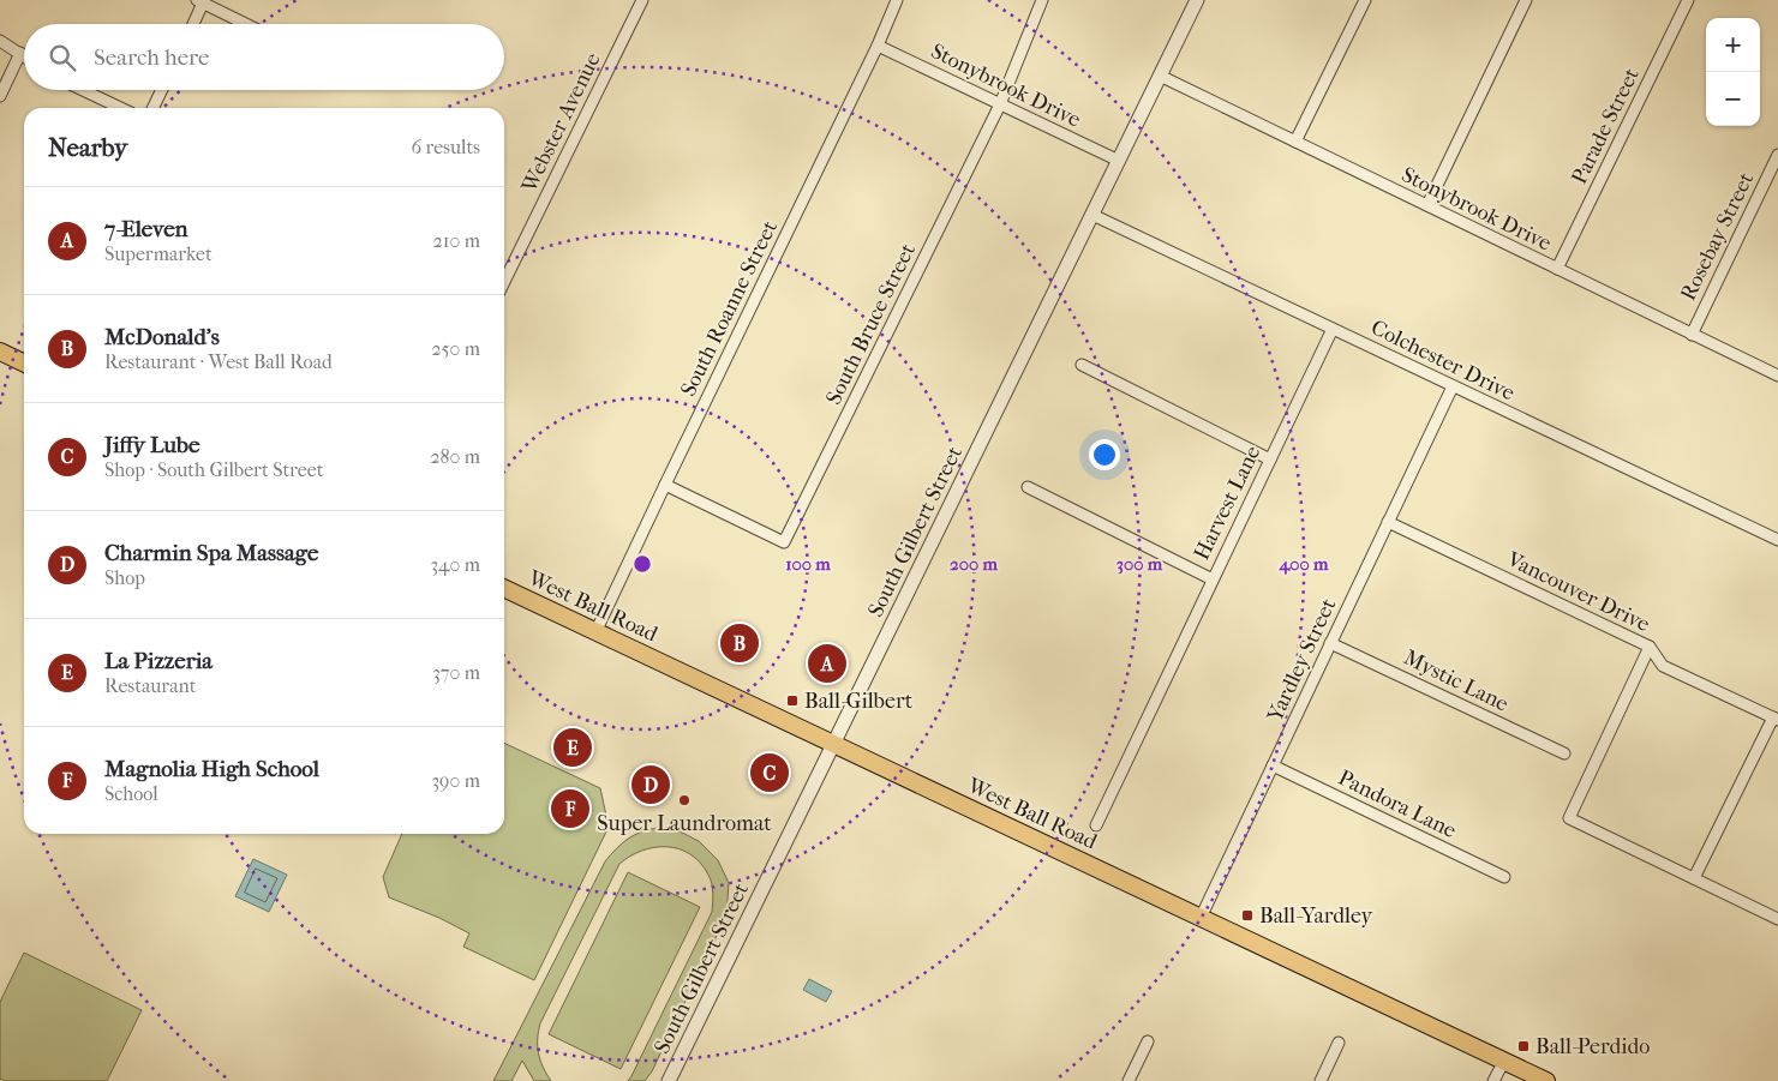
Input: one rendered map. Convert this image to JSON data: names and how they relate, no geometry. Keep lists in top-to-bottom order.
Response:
{
  "streets": {
    "main road": ["West Ball Road"],
    "street": [
      "Stonybrook Drive",
      "Webster Avenue",
      "Parade Street",
      "Rosebay Street",
      "South Roanne Street",
      "South Bruce Street",
      "Colchester Drive",
      "Harvest Lane",
      "South Gilbert Street",
      "Vancouver Drive",
      "Yardley Street",
      "Mystic Lane",
      "Pandora Lane"
    ]
  },
  "crossings": [
    ["Stonybrook Drive", "Parade Street"],
    ["Stonybrook Drive", "Rosebay Street"],
    ["Stonybrook Drive", "South Roanne Street"],
    ["Stonybrook Drive", "South Bruce Street"],
    ["Stonybrook Drive", "South Gilbert Street"],
    ["South Roanne Street", "South Bruce Street"],
    ["South Roanne Street", "West Ball Road"],
    ["Colchester Drive", "Harvest Lane"],
    ["Colchester Drive", "South Gilbert Street"],
    ["Colchester Drive", "Yardley Street"],
    ["South Gilbert Street", "West Ball Road"],
    ["Vancouver Drive", "Yardley Street"],
    ["West Ball Road", "Yardley Street"],
    ["Yardley Street", "Mystic Lane"],
    ["Yardley Street", "Pandora Lane"]
  ],
  "places": {
    "transit": ["Ball-Gilbert", "Ball-Yardley", "Ball-Perdido"],
    "other": ["Super Laundromat"]
  },
  "page": {
    "map_buttons": ["+", "−"],
    "search": "Search here",
    "heading": ["Nearby", "6 results"],
    "list": [
      {
        "mark": "A",
        "name": "7-Eleven",
        "note": "Supermarket",
        "value": "210 m"
      },
      {
        "mark": "B",
        "name": "McDonald's",
        "note": "Restaurant · West Ball Road",
        "value": "250 m"
      },
      {
        "mark": "C",
        "name": "Jiffy Lube",
        "note": "Shop · South Gilbert Street",
        "value": "280 m"
      },
      {
        "mark": "D",
        "name": "Charmin Spa Massage",
        "note": "Shop",
        "value": "340 m"
      },
      {
        "mark": "E",
        "name": "La Pizzeria",
        "note": "Restaurant",
        "value": "370 m"
      },
      {
        "mark": "F",
        "name": "Magnolia High School",
        "note": "School",
        "value": "390 m"
      }
    ],
    "pins": [
      "B",
      "A",
      "E",
      "C",
      "D",
      "F"
    ]
  },
  "rings": [
    "100 m",
    "200 m",
    "300 m",
    "400 m"
  ]
}
